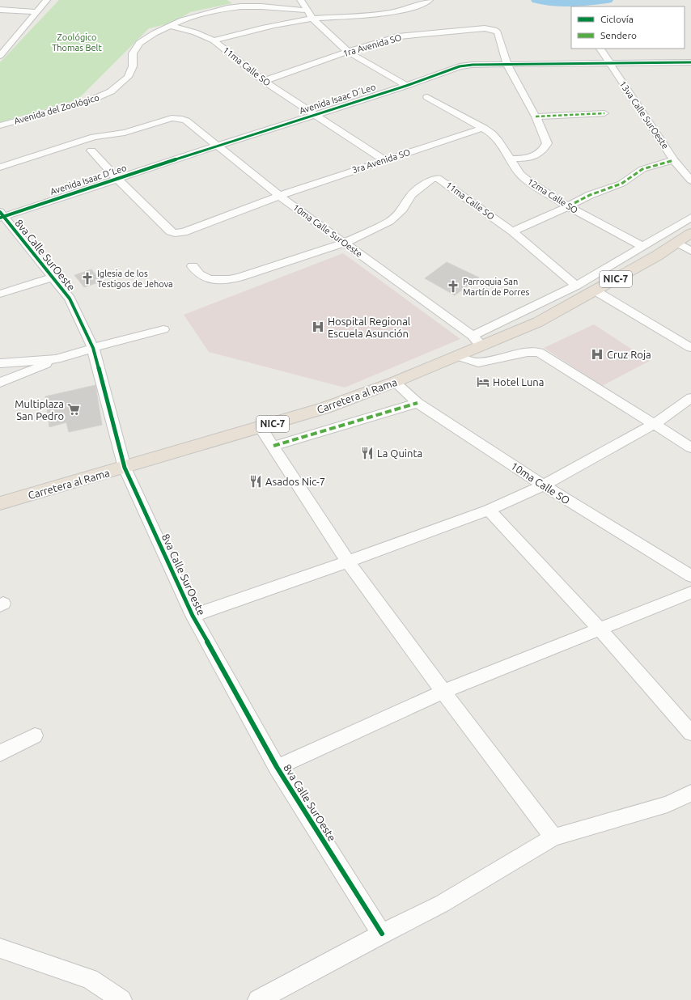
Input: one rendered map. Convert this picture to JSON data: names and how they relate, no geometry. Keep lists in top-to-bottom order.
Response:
{
  "streets": {
    "highway": ["NIC-7", "Carretera al Rama"],
    "street": [
      "1ra Avenida SO",
      "11ma Calle SO",
      "Avenida Isaac D´Leo",
      "Avenida del Zoológico",
      "13va Calle SurOeste",
      "3ra Avenida SO",
      "12ma Calle SO",
      "10ma Calle SurOeste",
      "8va Calle SurOeste",
      "10ma Calle SO"
    ]
  },
  "crossings": [
    ["1ra Avenida SO", "11ma Calle SO"],
    ["1ra Avenida SO", "Avenida Isaac D´Leo"],
    ["11ma Calle SO", "Avenida Isaac D´Leo"],
    ["11ma Calle SO", "Avenida del Zoológico"],
    ["11ma Calle SO", "3ra Avenida SO"],
    ["11ma Calle SO", "10ma Calle SurOeste"],
    ["Avenida Isaac D´Leo", "13va Calle SurOeste"],
    ["Avenida Isaac D´Leo", "3ra Avenida SO"],
    ["Avenida Isaac D´Leo", "10ma Calle SurOeste"],
    ["Avenida Isaac D´Leo", "8va Calle SurOeste"],
    ["3ra Avenida SO", "12ma Calle SO"],
    ["3ra Avenida SO", "10ma Calle SurOeste"],
    ["10ma Calle SurOeste", "Carretera al Rama"],
    ["8va Calle SurOeste", "Carretera al Rama"],
    ["Carretera al Rama", "10ma Calle SO"]
  ],
  "parks": ["Zoológico Thomas Belt"],
  "places": {
    "church": ["Iglesia de los Testigos de Jehova", "Parroquia San Martín de Porres"],
    "hospital": ["Hospital Regional Escuela Asunción", "Cruz Roja"],
    "hotel": ["Hotel Luna"],
    "supermarket": ["Multiplaza San Pedro"],
    "restaurant": ["La Quinta", "Asados Nic-7"]
  },
  "legend": ["Ciclovía", "Sendero"]
}
